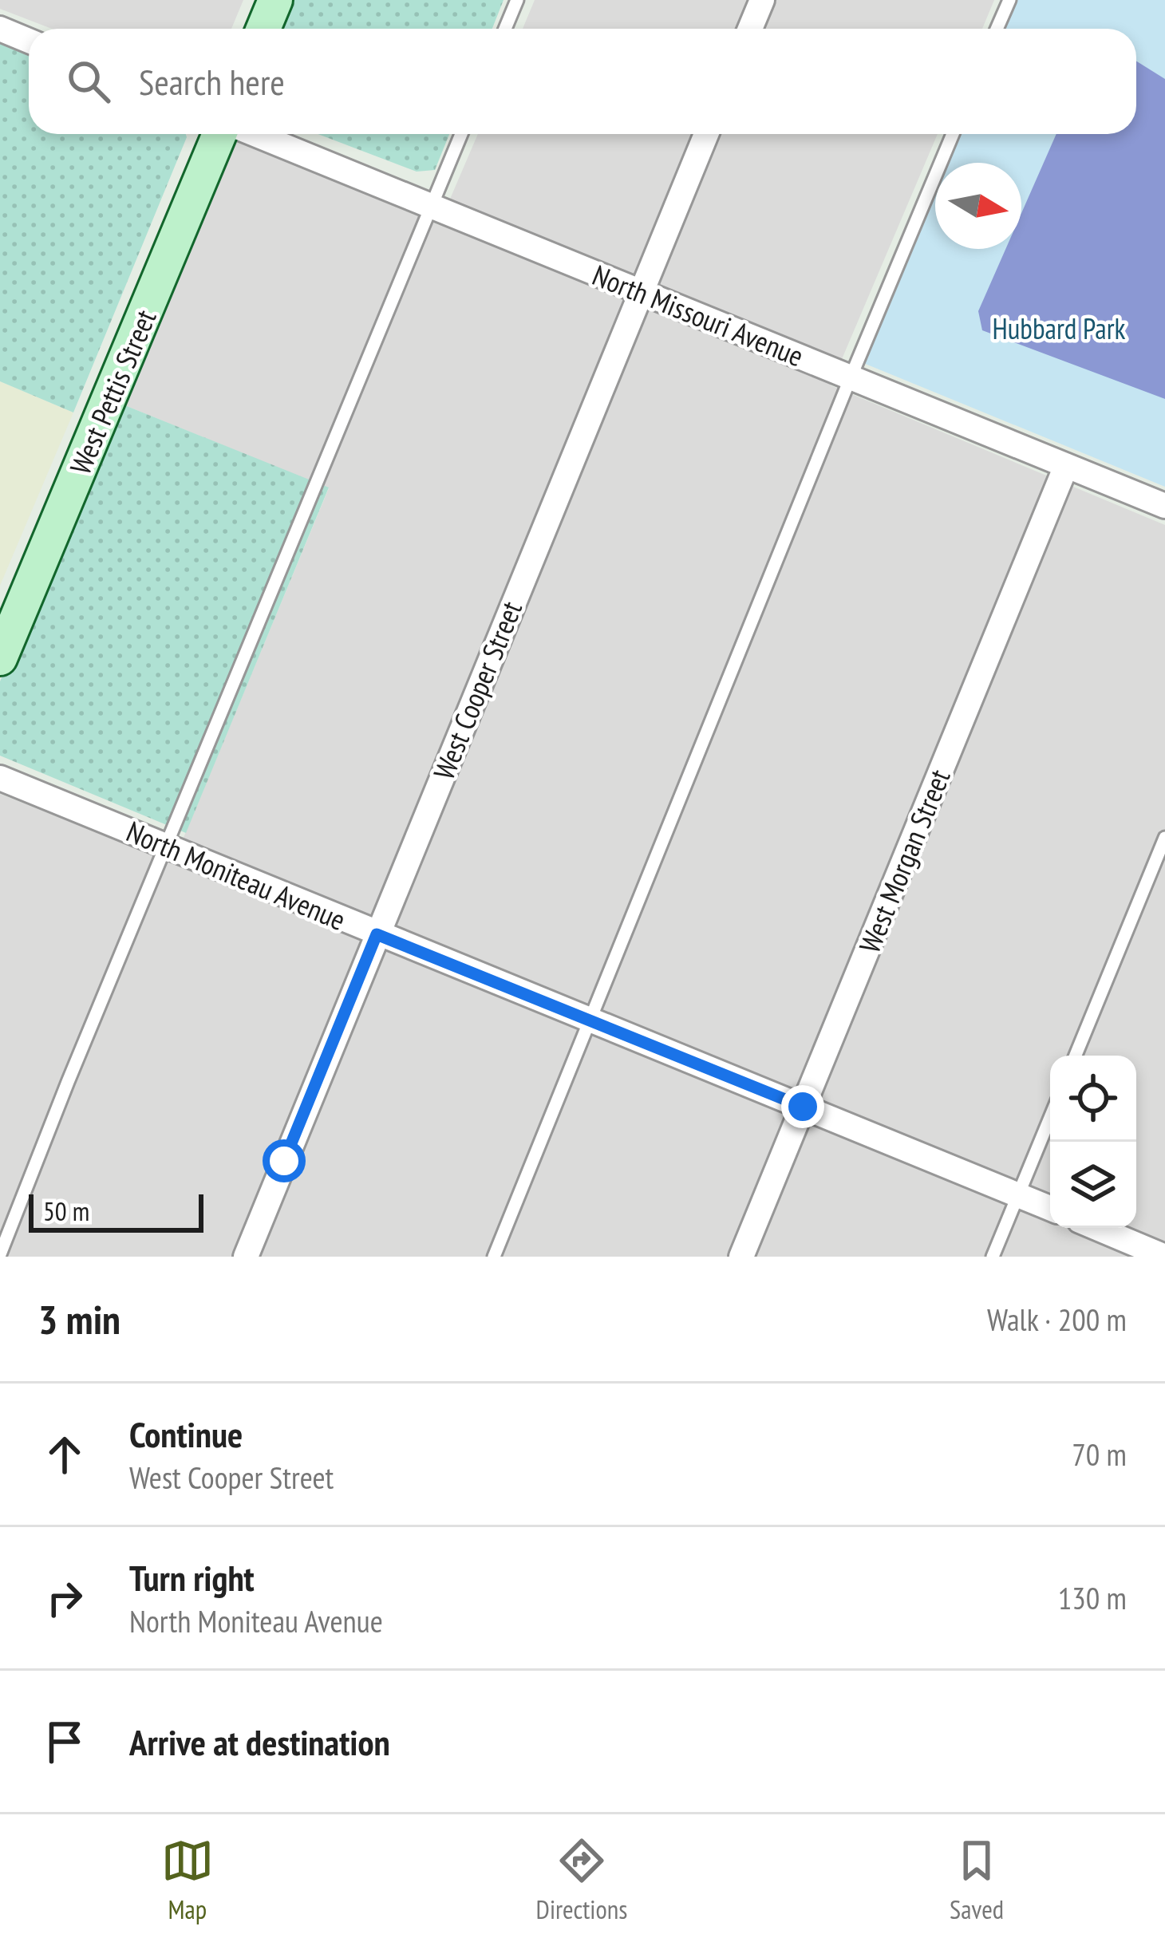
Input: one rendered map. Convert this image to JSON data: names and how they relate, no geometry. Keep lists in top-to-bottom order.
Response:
{
  "streets": {
    "street": [
      "North Missouri Avenue",
      "West Pettis Street",
      "West Cooper Street",
      "West Morgan Street",
      "North Moniteau Avenue"
    ]
  },
  "crossings": [
    ["North Missouri Avenue", "West Cooper Street"],
    ["North Missouri Avenue", "West Morgan Street"],
    ["West Cooper Street", "North Moniteau Avenue"],
    ["West Morgan Street", "North Moniteau Avenue"]
  ],
  "parks": ["Hubbard Park"],
  "scale_bar": "50 m",
  "north": "right",
  "page": {
    "search": "Search here",
    "scale": "50 m",
    "heading": ["3 min", "Walk · 200 m"],
    "list": [
      ["Continue", "West Cooper Street", "70 m"],
      ["Turn right", "North Moniteau Avenue", "130 m"],
      "Arrive at destination"
    ],
    "nav": ["Map", "Directions", "Saved"]
  }
}
